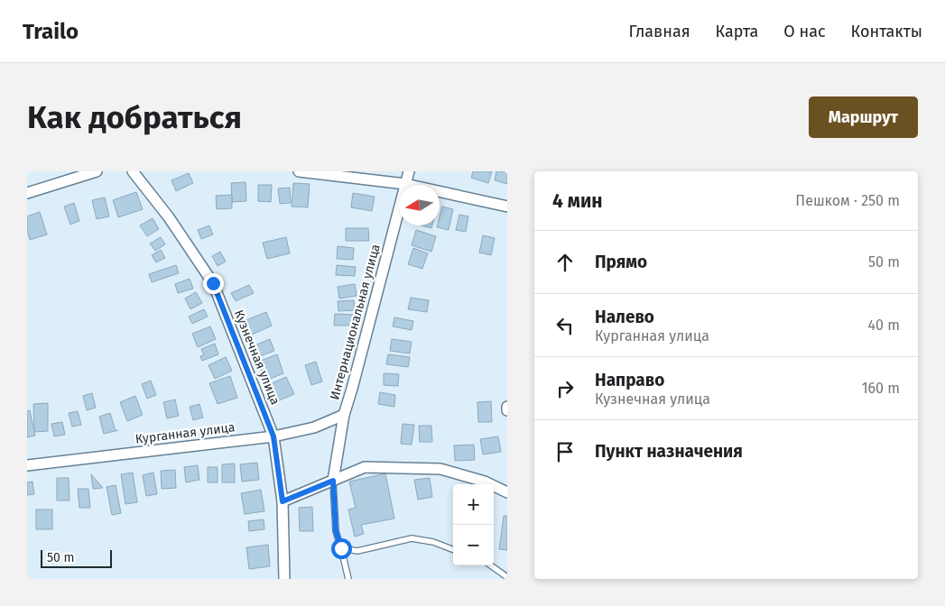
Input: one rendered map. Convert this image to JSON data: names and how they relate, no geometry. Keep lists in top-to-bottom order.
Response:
{
  "streets": {
    "street": ["Интернациональная улица", "Кузнечная улица", "Курганная улица"]
  },
  "crossings": [
    ["Интернациональная улица", "Курганная улица"],
    ["Кузнечная улица", "Курганная улица"]
  ],
  "scale_bar": "50 m",
  "north": "left",
  "page": {
    "header": "Trailo",
    "nav": [
      "Главная",
      "Карта",
      "О нас",
      "Контакты"
    ],
    "buttons": "Маршрут",
    "title": "Как добраться",
    "heading": ["4 мин", "Пешком · 250 m"],
    "list": [
      ["Прямо", "50 m"],
      ["Налево", "Курганная улица", "40 m"],
      ["Направо", "Кузнечная улица", "160 m"],
      "Пункт назначения"
    ],
    "map_buttons": ["+", "−"],
    "scale": "50 m"
  }
}
